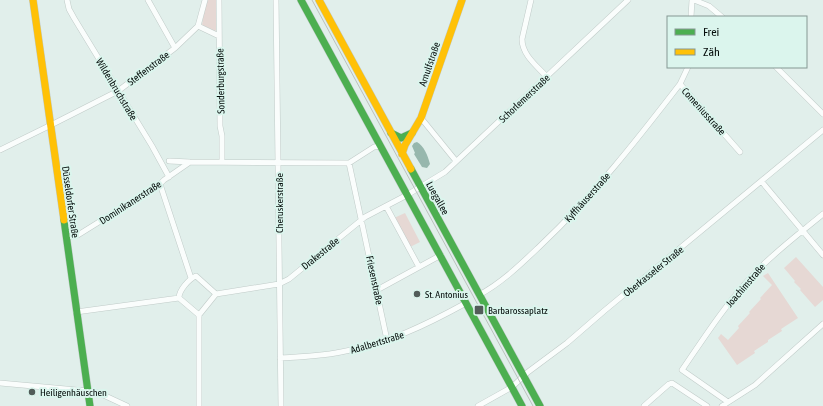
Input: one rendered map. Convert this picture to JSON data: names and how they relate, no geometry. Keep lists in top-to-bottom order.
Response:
{
  "streets": {
    "main road": ["Arnulfstraße", "Luegallee", "Düsseldorfer Straße"],
    "street": [
      "Steffenstraße",
      "Sonderburgstraße",
      "Wildenbruchstraße",
      "Schorlemerstraße",
      "Comeniusstraße",
      "Kyffhäuserstraße",
      "Dominikanerstraße",
      "Cheruskerstraße",
      "Drakestraße",
      "Oberkasseler Straße",
      "Friesenstraße",
      "Joachimstraße",
      "Adalbertstraße"
    ]
  },
  "crossings": [
    ["Arnulfstraße", "Luegallee"],
    ["Steffenstraße", "Wildenbruchstraße"],
    ["Steffenstraße", "Düsseldorfer Straße"],
    ["Wildenbruchstraße", "Dominikanerstraße"],
    ["Schorlemerstraße", "Luegallee"],
    ["Schorlemerstraße", "Drakestraße"],
    ["Comeniusstraße", "Kyffhäuserstraße"],
    ["Kyffhäuserstraße", "Luegallee"],
    ["Luegallee", "Drakestraße"],
    ["Luegallee", "Oberkasseler Straße"],
    ["Düsseldorfer Straße", "Dominikanerstraße"],
    ["Cheruskerstraße", "Drakestraße"],
    ["Cheruskerstraße", "Adalbertstraße"],
    ["Drakestraße", "Friesenstraße"],
    ["Friesenstraße", "Adalbertstraße"]
  ],
  "places": {
    "other": ["St. Antonius", "Heiligenhäuschen"],
    "transit": ["Barbarossaplatz"]
  },
  "legend": ["Frei", "Zäh"]
}
